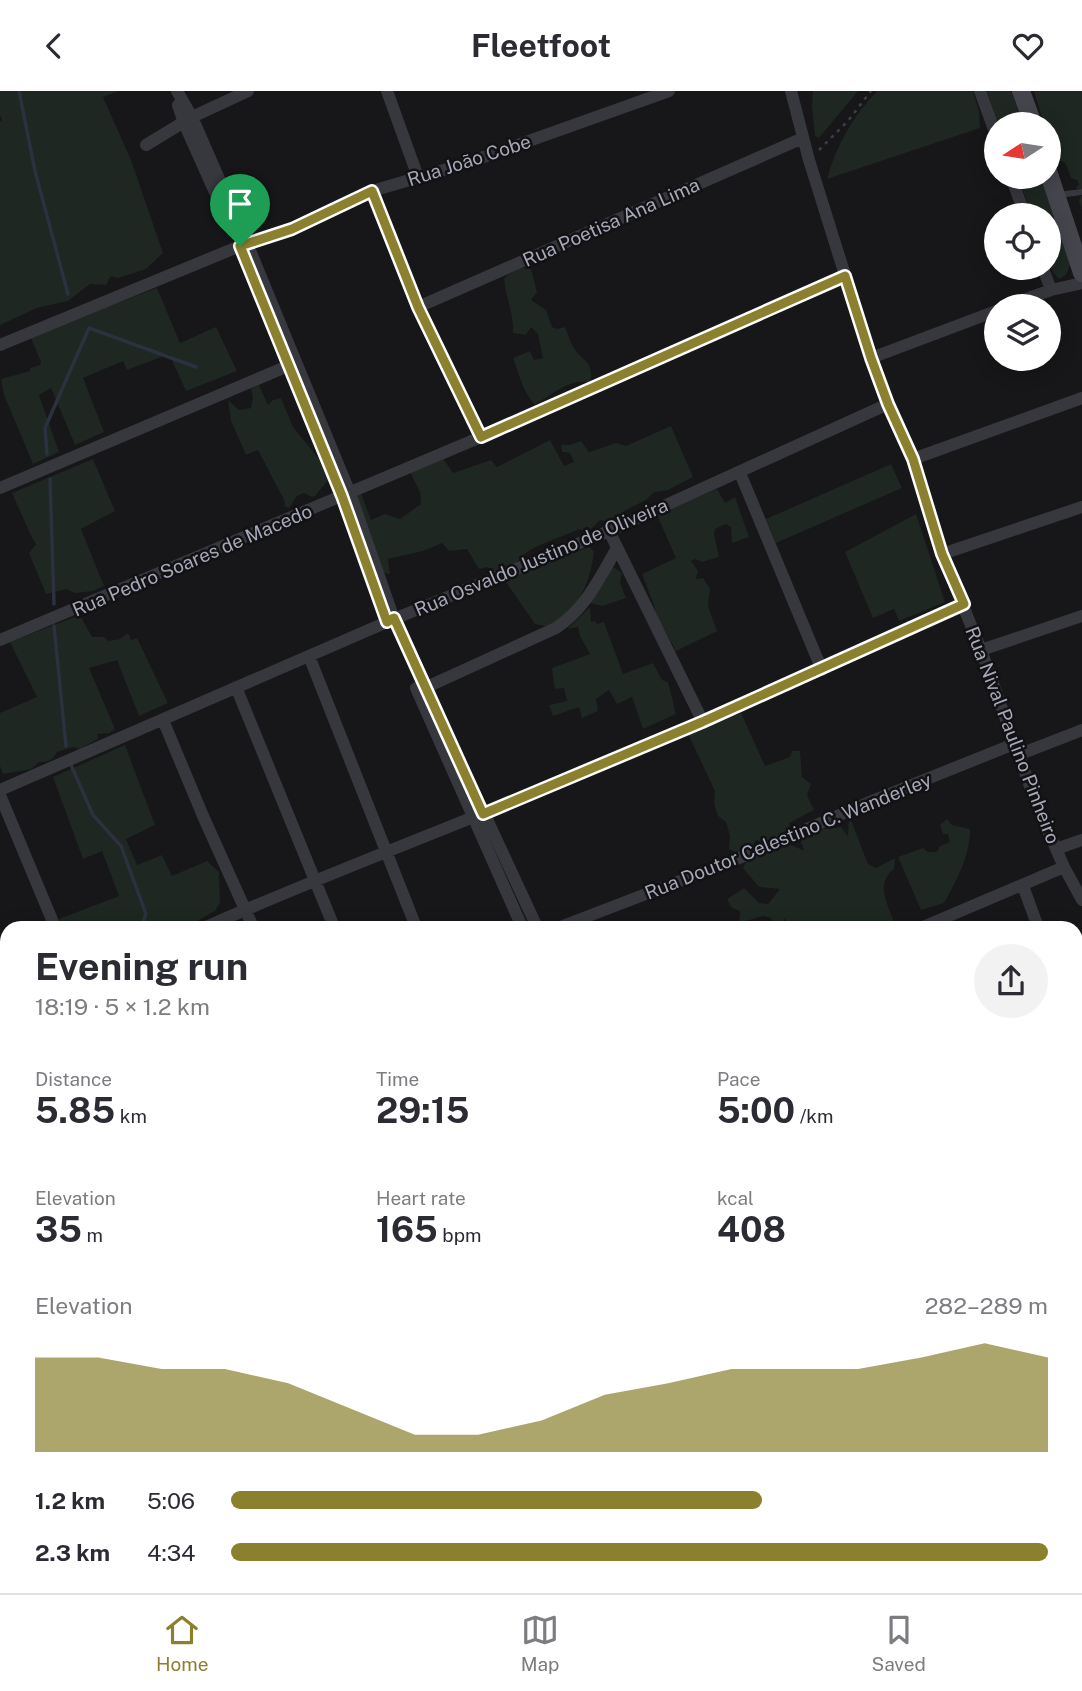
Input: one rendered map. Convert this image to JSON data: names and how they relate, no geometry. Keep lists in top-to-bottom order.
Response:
{
  "streets": {
    "street": [
      "Rua João Cobe",
      "Rua Poetisa Ana Lima",
      "Rua Osvaldo Justino de Oliveira",
      "Rua Pedro Soares de Macedo",
      "Rua Nival Paulino Pinheiro",
      "Rua Doutor Celestino C. Wanderley"
    ]
  },
  "crossings": [
    ["Rua Poetisa Ana Lima", "Rua Nival Paulino Pinheiro"],
    ["Rua Osvaldo Justino de Oliveira", "Rua Nival Paulino Pinheiro"],
    ["Rua Pedro Soares de Macedo", "Rua Nival Paulino Pinheiro"],
    ["Rua Nival Paulino Pinheiro", "Rua Doutor Celestino C. Wanderley"]
  ],
  "north": "left",
  "page": {
    "header": "Fleetfoot",
    "heading": ["Evening run", "18:19 · 5 × 1.2 km"],
    "stats": [
      ["Distance", "5.85 km"],
      ["Time", "29:15"],
      ["Pace", "5:00 /km"],
      ["Elevation", "35 m"],
      ["Heart rate", "165 bpm"],
      ["kcal", "408"]
    ],
    "chart": ["Elevation", "282–289 m"],
    "list": [
      {
        "name": "1.2 km",
        "note": "5:06"
      },
      {
        "name": "2.3 km",
        "note": "4:34"
      }
    ],
    "tabs": ["Home", "Map", "Saved"]
  }
}
